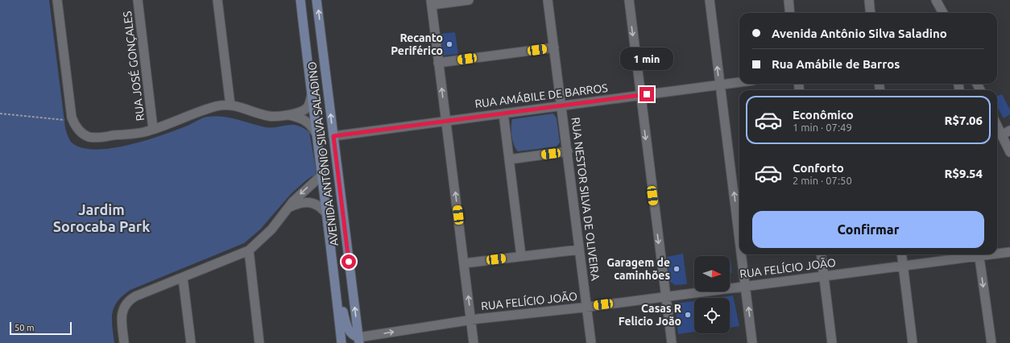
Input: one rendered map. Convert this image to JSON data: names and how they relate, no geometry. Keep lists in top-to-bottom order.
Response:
{
  "streets": {
    "main road": ["AVENIDA ANTÔNIO SILVA SALADINO"],
    "street": [
      "RUA JOSÉ GONÇALES",
      "RUA AMÁBILE DE BARROS",
      "RUA NESTOR SILVA DE OLIVEIRA",
      "RUA FELÍCIO JOÃO"
    ]
  },
  "crossings": [
    ["RUA AMÁBILE DE BARROS", "AVENIDA ANTÔNIO SILVA SALADINO"],
    ["RUA AMÁBILE DE BARROS", "RUA NESTOR SILVA DE OLIVEIRA"],
    ["AVENIDA ANTÔNIO SILVA SALADINO", "RUA FELÍCIO JOÃO"],
    ["RUA NESTOR SILVA DE OLIVEIRA", "RUA FELÍCIO JOÃO"]
  ],
  "districts": ["Jardim Sorocaba Park"],
  "places": ["Recanto Periférico", "Garagem de caminhões", "Casas R Felicio João"],
  "scale_bar": "50 m",
  "north": "right",
  "page": {
    "banner": ["Avenida Antônio Silva Saladino", "Rua Amábile de Barros"],
    "bubble": "1 min",
    "list": [
      {
        "name": "Econômico",
        "note": "1 min · 07:49",
        "value": "R$7.06"
      },
      {
        "name": "Conforto",
        "note": "2 min · 07:50",
        "value": "R$9.54"
      }
    ],
    "buttons": "Confirmar",
    "scale": "50 m"
  }
}
